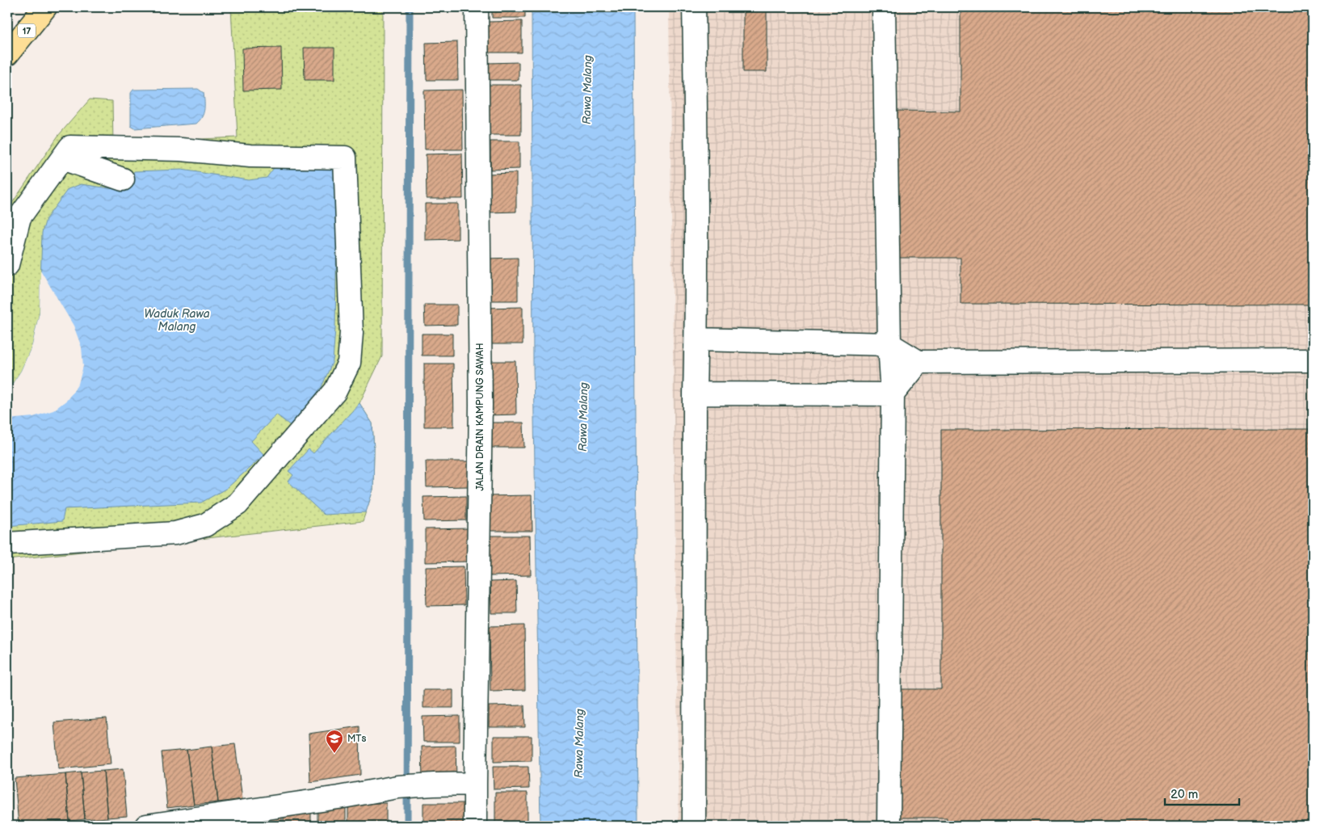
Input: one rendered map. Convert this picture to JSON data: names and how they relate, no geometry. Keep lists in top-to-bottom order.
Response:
{
  "streets": {
    "highway": ["17"],
    "street": ["JALAN DRAIN KAMPUNG SAWAH"]
  },
  "water": ["Rawa Malang", "Waduk Rawa Malang"],
  "places": {
    "school or university": ["MTs"]
  },
  "scale_bar": "20 m"
}
